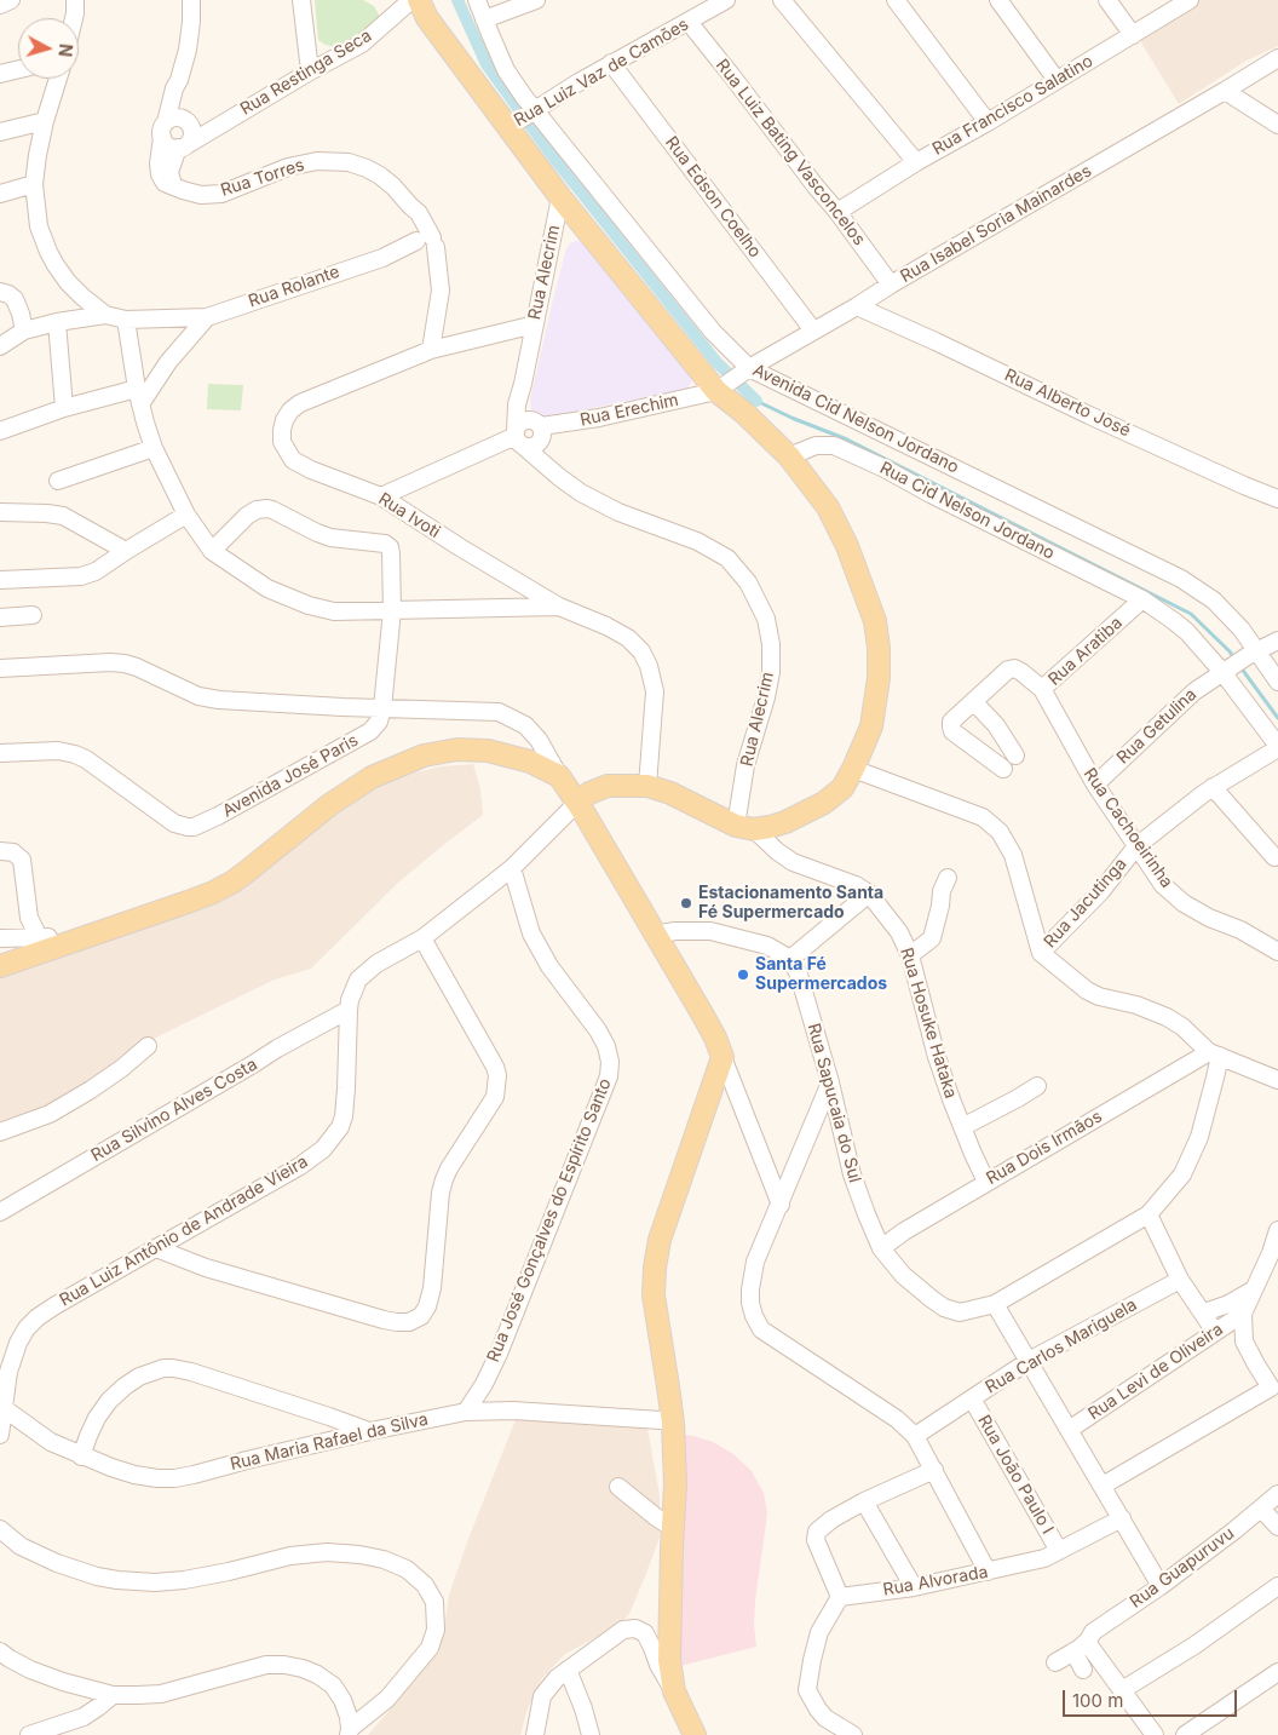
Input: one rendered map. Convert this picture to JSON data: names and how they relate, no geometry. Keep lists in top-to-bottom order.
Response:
{
  "streets": {
    "main road": ["Avenida Cid Nelson Jordano"],
    "street": [
      "Rua Restinga Seca",
      "Rua Luiz Vaz de Camões",
      "Rua Francisco Salatino",
      "Rua Luiz Bating Vasconcelos",
      "Rua Torres",
      "Rua Edson Coelho",
      "Rua Isabel Soria Mainardes",
      "Rua Alecrim",
      "Rua Rolante",
      "Rua Alberto José",
      "Rua Erechim",
      "Rua Cid Nelson Jordano",
      "Rua Ivoti",
      "Rua Aratiba",
      "Rua Getulina",
      "Avenida José Paris",
      "Rua Cachoeirinha",
      "Rua Jacutinga",
      "Rua Hosuke Hataka",
      "Rua Sapucaia do Sul",
      "Rua Silvino Alves Costa",
      "Rua Dois Irmãos",
      "Rua José Gonçalves do Espírito Santo",
      "Rua Luiz Antônio de Andrade Vieira",
      "Rua Carlos Mariguela",
      "Rua Levi de Oliveira",
      "Rua Maria Rafael da Silva",
      "Rua João Paulo I",
      "Rua Guapuruvu",
      "Rua Alvorada"
    ]
  },
  "crossings": [
    ["Rua Luiz Vaz de Camões", "Rua Luiz Bating Vasconcelos"],
    ["Rua Luiz Vaz de Camões", "Rua Edson Coelho"],
    ["Rua Luiz Vaz de Camões", "Avenida Cid Nelson Jordano"],
    ["Rua Francisco Salatino", "Rua Luiz Bating Vasconcelos"],
    ["Rua Luiz Bating Vasconcelos", "Rua Isabel Soria Mainardes"],
    ["Rua Torres", "Rua Rolante"],
    ["Rua Torres", "Rua Ivoti"],
    ["Rua Edson Coelho", "Rua Isabel Soria Mainardes"],
    ["Rua Isabel Soria Mainardes", "Rua Alberto José"],
    ["Rua Isabel Soria Mainardes", "Rua Erechim"],
    ["Rua Isabel Soria Mainardes", "Avenida Cid Nelson Jordano"],
    ["Rua Alecrim", "Rua Erechim"],
    ["Rua Alecrim", "Avenida Cid Nelson Jordano"],
    ["Rua Alecrim", "Rua Ivoti"],
    ["Rua Alecrim", "Rua Hosuke Hataka"],
    ["Rua Erechim", "Avenida Cid Nelson Jordano"],
    ["Rua Cid Nelson Jordano", "Rua Aratiba"],
    ["Rua Aratiba", "Rua Cachoeirinha"],
    ["Rua Getulina", "Rua Cachoeirinha"],
    ["Rua Cachoeirinha", "Rua Jacutinga"],
    ["Rua Hosuke Hataka", "Rua Dois Irmãos"],
    ["Rua Sapucaia do Sul", "Rua Dois Irmãos"],
    ["Rua Silvino Alves Costa", "Rua Luiz Antônio de Andrade Vieira"],
    ["Rua José Gonçalves do Espírito Santo", "Rua Luiz Antônio de Andrade Vieira"],
    ["Rua José Gonçalves do Espírito Santo", "Rua Maria Rafael da Silva"],
    ["Rua Luiz Antônio de Andrade Vieira", "Rua Maria Rafael da Silva"],
    ["Rua Carlos Mariguela", "Rua João Paulo I"],
    ["Rua João Paulo I", "Rua Alvorada"]
  ],
  "places": ["Estacionamento Santa Fé Supermercado", "Santa Fé Supermercados"],
  "scale_bar": "100 m",
  "north": "right"
}
